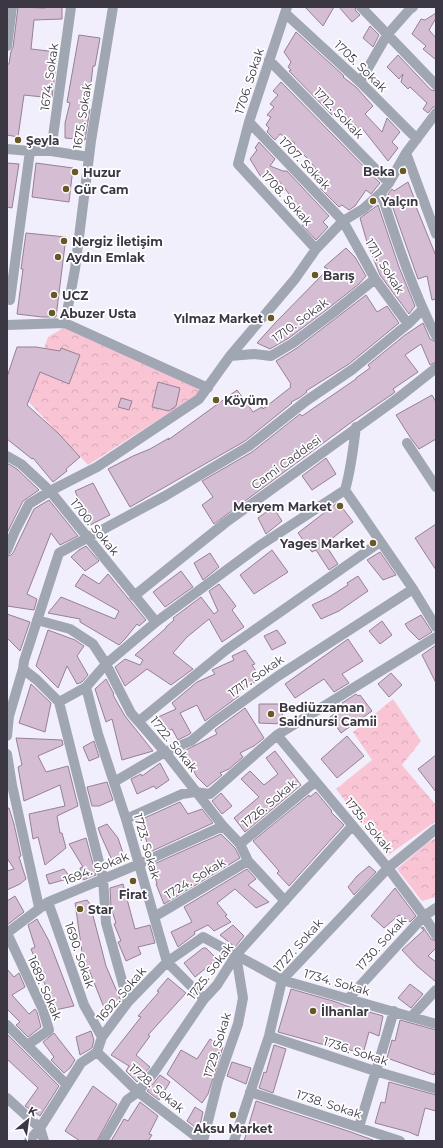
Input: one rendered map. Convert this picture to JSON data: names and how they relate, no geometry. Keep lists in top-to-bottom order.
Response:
{
  "streets": {
    "street": [
      "1705. Sokak",
      "1674. Sokak",
      "1706. Sokak",
      "1712. Sokak",
      "1675. Sokak",
      "1707. Sokak",
      "1708. Sokak",
      "1711. Sokak",
      "1710. Sokak",
      "Cami Caddesi",
      "1700. Sokak",
      "1717. Sokak",
      "1722. Sokak",
      "1726. Sokak",
      "1735. Sokak",
      "1723. Sokak",
      "1694. Sokak",
      "1724. Sokak",
      "1730. Sokak",
      "1727. Sokak",
      "1690. Sokak",
      "1725. Sokak",
      "1734. Sokak",
      "1689. Sokak",
      "1692. Sokak",
      "1729. Sokak",
      "1736. Sokak",
      "1728. Sokak",
      "1738. Sokak"
    ]
  },
  "crossings": [
    ["1705. Sokak", "1706. Sokak"],
    ["1706. Sokak", "1712. Sokak"],
    ["1706. Sokak", "1707. Sokak"],
    ["1706. Sokak", "1708. Sokak"],
    ["1707. Sokak", "1711. Sokak"],
    ["1711. Sokak", "1710. Sokak"],
    ["Cami Caddesi", "1700. Sokak"],
    ["1717. Sokak", "1722. Sokak"],
    ["1717. Sokak", "1723. Sokak"],
    ["1722. Sokak", "1726. Sokak"],
    ["1722. Sokak", "1694. Sokak"],
    ["1722. Sokak", "1724. Sokak"],
    ["1722. Sokak", "1725. Sokak"],
    ["1726. Sokak", "1735. Sokak"],
    ["1735. Sokak", "1730. Sokak"],
    ["1735. Sokak", "1727. Sokak"],
    ["1735. Sokak", "1725. Sokak"],
    ["1723. Sokak", "1694. Sokak"],
    ["1723. Sokak", "1724. Sokak"],
    ["1723. Sokak", "1725. Sokak"],
    ["1723. Sokak", "1692. Sokak"],
    ["1694. Sokak", "1690. Sokak"],
    ["1694. Sokak", "1689. Sokak"],
    ["1730. Sokak", "1734. Sokak"],
    ["1727. Sokak", "1734. Sokak"],
    ["1727. Sokak", "1736. Sokak"],
    ["1727. Sokak", "1738. Sokak"],
    ["1690. Sokak", "1692. Sokak"],
    ["1725. Sokak", "1734. Sokak"],
    ["1725. Sokak", "1692. Sokak"],
    ["1725. Sokak", "1729. Sokak"],
    ["1725. Sokak", "1728. Sokak"],
    ["1734. Sokak", "1692. Sokak"],
    ["1734. Sokak", "1729. Sokak"],
    ["1692. Sokak", "1729. Sokak"],
    ["1692. Sokak", "1728. Sokak"],
    ["1729. Sokak", "1728. Sokak"]
  ],
  "places": [
    "Şeyla",
    "Beka",
    "Huzur",
    "Gür Cam",
    "Yalçın",
    "Nergiz İletişim",
    "Aydın Emlak",
    "Barış",
    "UCZ",
    "Abuzer Usta",
    "Yılmaz Market",
    "Köyüm",
    "Meryem Market",
    "Yages Market",
    "Bediüzzaman Saidnursi Camii",
    "Firat",
    "Star",
    "İlhanlar",
    "Aksu Market"
  ],
  "north": "top right"
}
